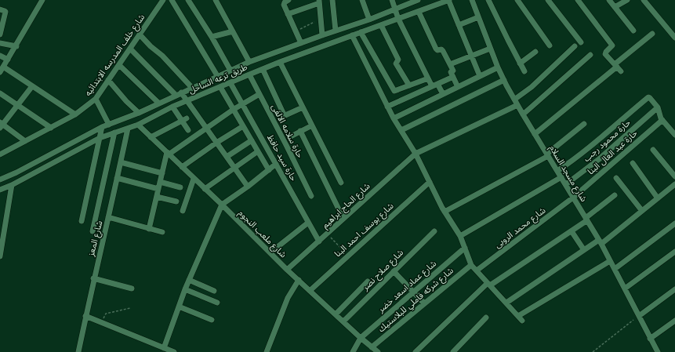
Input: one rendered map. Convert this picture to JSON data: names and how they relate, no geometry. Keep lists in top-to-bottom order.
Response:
{
  "streets": {
    "street": [
      "شارع خلف المدرسه الابتدائيه",
      "طريق ترعه الساحل",
      "حارة سلامه الالفى",
      "حارة محمود رجب",
      "حارة عبد العال البنا",
      "حارة سيد حافظ",
      "شارع مسجد السلام",
      "شارع الحاج ابراهيم",
      "شارع محمد الروبى",
      "شارع يوسف احمد البنا",
      "شارع ملعب النجوم",
      "شارع المعز",
      "شارع صلاح نصر",
      "شارع عماد اسعد خضر",
      "شارع شركه فاملي للبلاستيك"
    ]
  },
  "crossings": [
    ["طريق ترعه الساحل", "حارة سلامه الالفى"],
    ["طريق ترعه الساحل", "حارة سيد حافظ"],
    ["طريق ترعه الساحل", "شارع ملعب النجوم"],
    ["طريق ترعه الساحل", "شارع المعز"],
    ["حارة محمود رجب", "شارع مسجد السلام"],
    ["حارة عبد العال البنا", "شارع مسجد السلام"],
    ["حارة عبد العال البنا", "شارع محمد الروبى"],
    ["حارة سيد حافظ", "شارع الحاج ابراهيم"],
    ["شارع مسجد السلام", "شارع الحاج ابراهيم"],
    ["شارع مسجد السلام", "شارع محمد الروبى"],
    ["شارع الحاج ابراهيم", "شارع ملعب النجوم"],
    ["شارع يوسف احمد البنا", "شارع ملعب النجوم"],
    ["شارع ملعب النجوم", "شارع صلاح نصر"],
    ["شارع ملعب النجوم", "شارع عماد اسعد خضر"],
    ["شارع ملعب النجوم", "شارع شركه فاملي للبلاستيك"]
  ]
}
